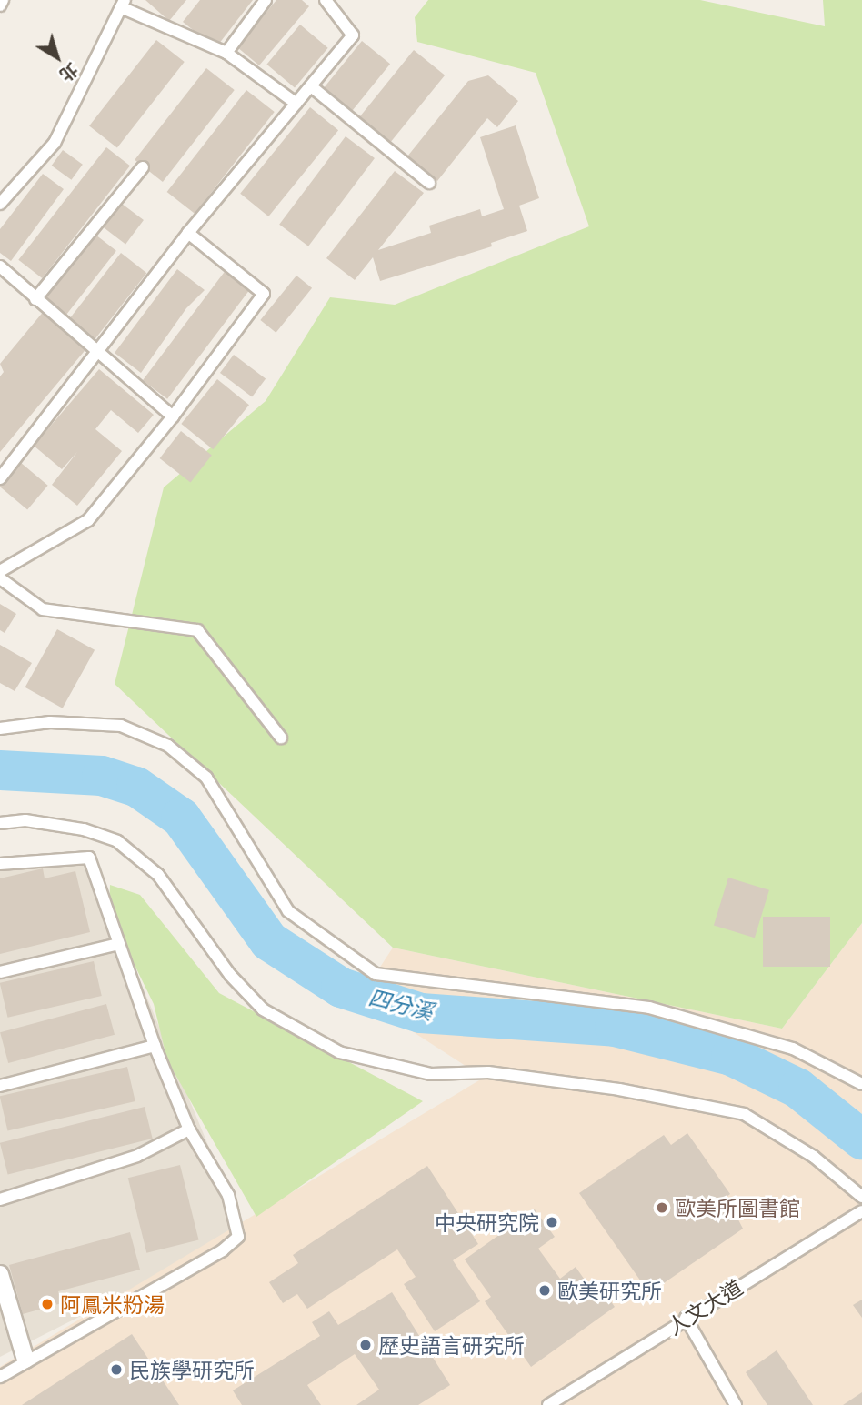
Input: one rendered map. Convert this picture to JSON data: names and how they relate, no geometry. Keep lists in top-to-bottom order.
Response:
{
  "streets": {
    "lane": ["人文大道"]
  },
  "water": ["四分溪"],
  "places": [
    "歐美所圖書館",
    "中央研究院",
    "歐美研究所",
    "阿鳳米粉湯",
    "歷史語言研究所",
    "民族學研究所"
  ],
  "north": "bottom right"
}
